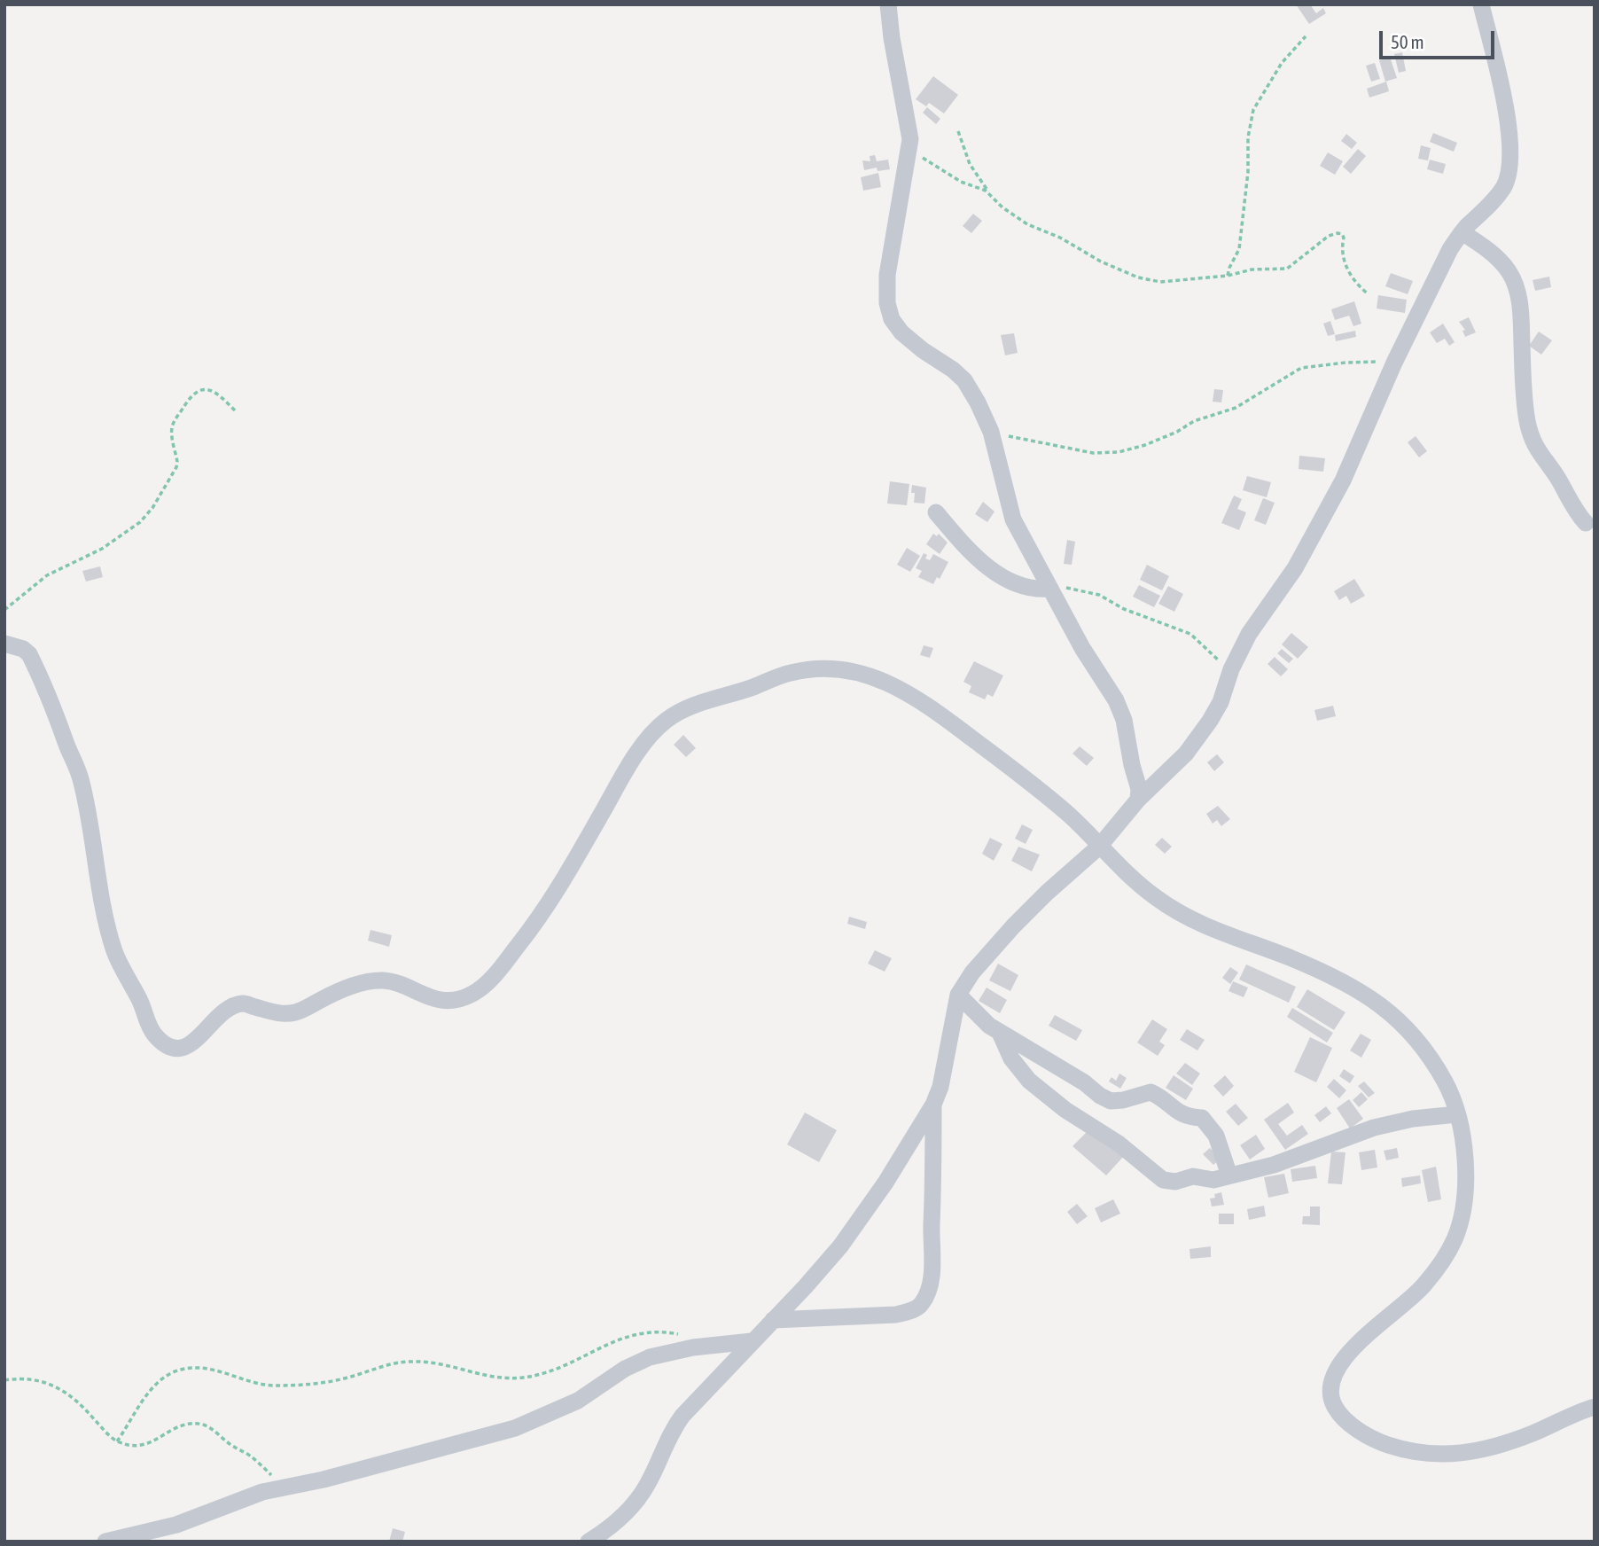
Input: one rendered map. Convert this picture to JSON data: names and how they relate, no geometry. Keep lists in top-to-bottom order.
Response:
{
  "scale_bar": "50 m"
}
